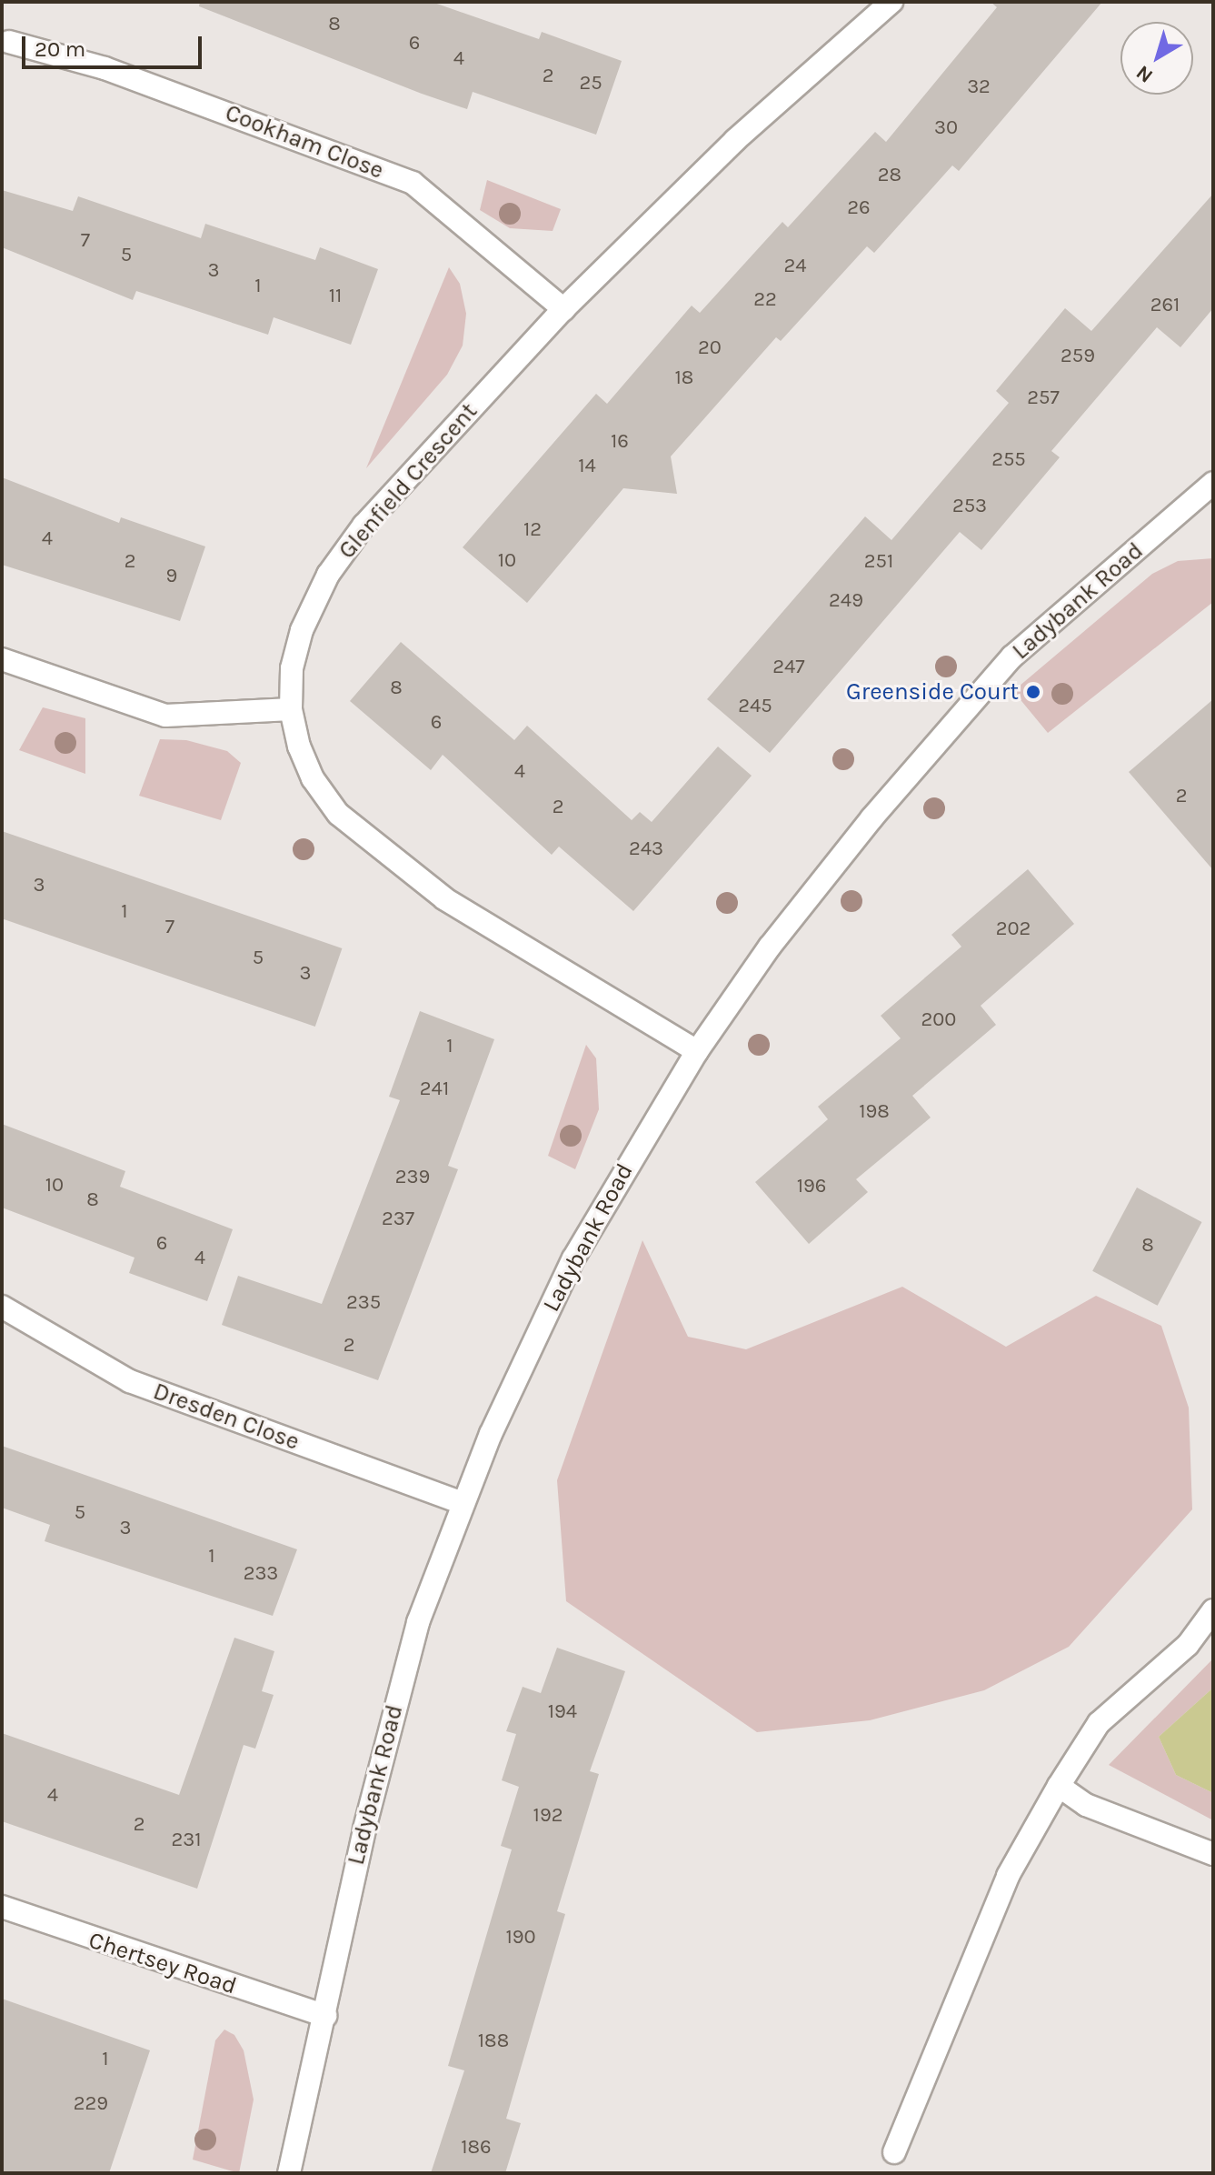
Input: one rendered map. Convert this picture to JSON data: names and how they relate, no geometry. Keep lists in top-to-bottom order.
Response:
{
  "streets": {
    "street": [
      "Cookham Close",
      "Glenfield Crescent",
      "Ladybank Road",
      "Dresden Close",
      "Chertsey Road"
    ]
  },
  "crossings": [
    ["Cookham Close", "Glenfield Crescent"],
    ["Glenfield Crescent", "Ladybank Road"],
    ["Ladybank Road", "Dresden Close"],
    ["Ladybank Road", "Chertsey Road"]
  ],
  "places": ["Greenside Court"],
  "house_numbers": [
    "8",
    "6",
    "4",
    "2",
    "25",
    "32",
    "30",
    "28",
    "26",
    "7",
    "5",
    "24",
    "3",
    "1",
    "11",
    "22",
    "261",
    "20",
    "259",
    "18",
    "257",
    "16",
    "255",
    "14",
    "253",
    "12",
    "4",
    "10",
    "2",
    "251",
    "9",
    "249",
    "247",
    "8",
    "245",
    "6",
    "4",
    "2",
    "2",
    "243",
    "3",
    "1",
    "7",
    "202",
    "5",
    "3",
    "200",
    "1",
    "241",
    "198",
    "239",
    "10",
    "196",
    "8",
    "237",
    "6",
    "8",
    "4",
    "235",
    "2",
    "5",
    "3",
    "1",
    "233",
    "194",
    "4",
    "192",
    "2",
    "231",
    "190",
    "188",
    "1",
    "229",
    "186"
  ],
  "scale_bar": "20 m",
  "north": "bottom left"
}
